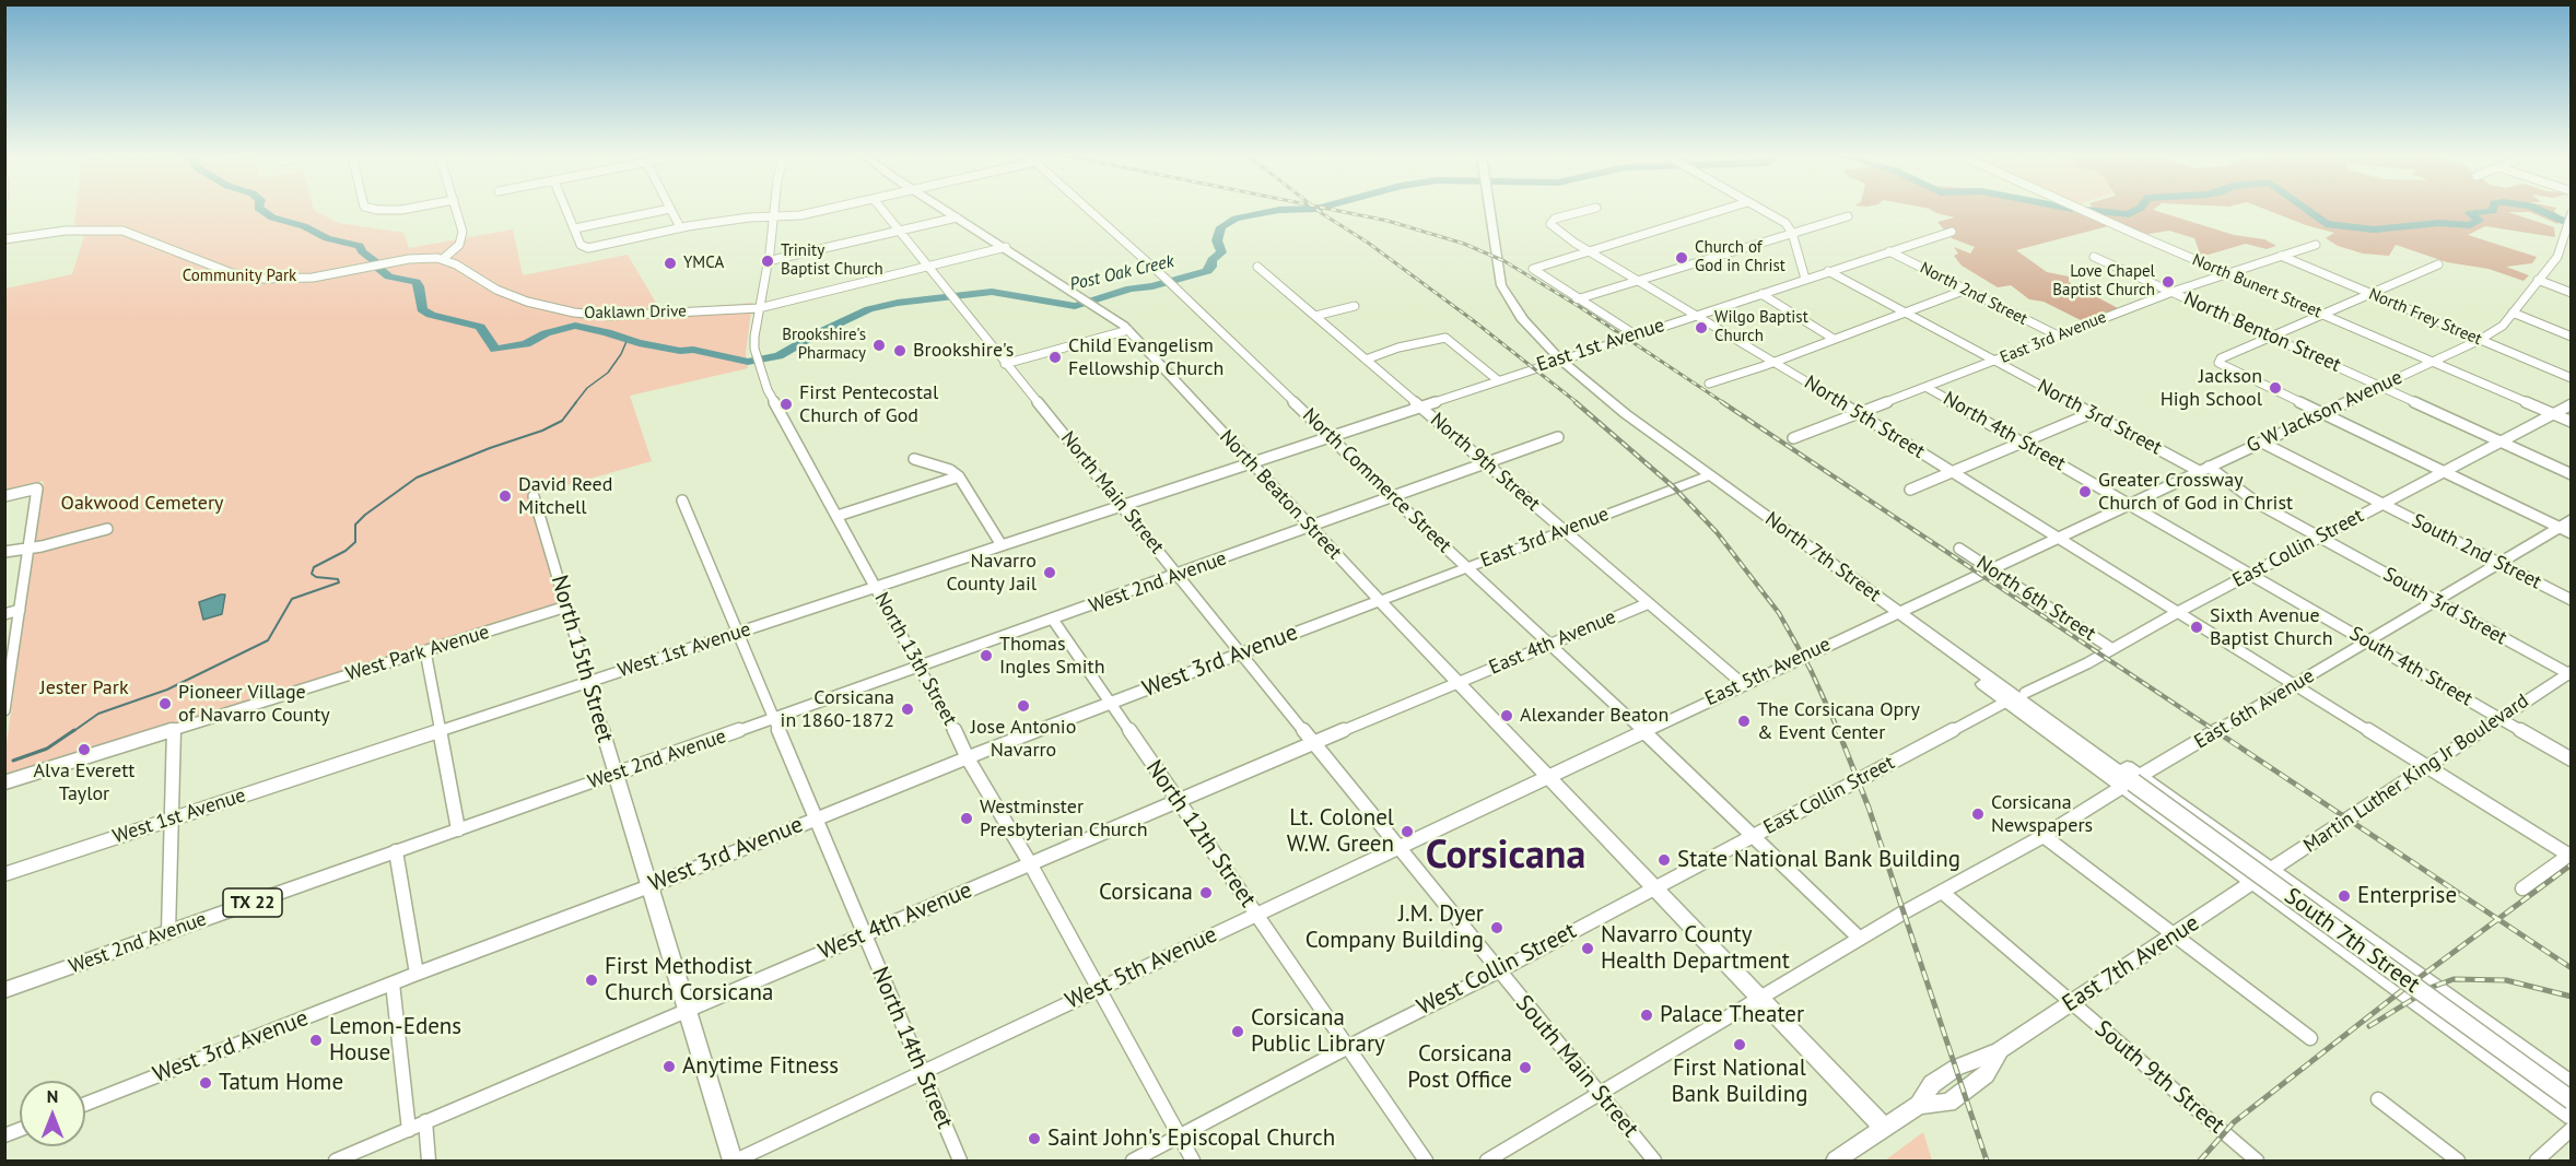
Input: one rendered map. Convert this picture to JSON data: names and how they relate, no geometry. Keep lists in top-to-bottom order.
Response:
{
  "streets": {
    "main road": [
      "East 3rd Avenue",
      "North Beaton Street",
      "North 7th Street",
      "West 2nd Avenue",
      "North 15th Street",
      "West 3rd Avenue",
      "Martin Luther King Jr Boulevard",
      "TX 22",
      "South 7th Street",
      "East 7th Avenue"
    ],
    "street": [
      "North Bunert Street",
      "North 2nd Street",
      "Oaklawn Drive",
      "North Frey Street",
      "North Benton Street",
      "East 1st Avenue",
      "G W Jackson Avenue",
      "North 5th Street",
      "North 3rd Street",
      "North 4th Street",
      "North 9th Street",
      "North Commerce Street",
      "North Main Street",
      "East Collin Street",
      "South 2nd Street",
      "North 6th Street",
      "South 3rd Street",
      "East 4th Avenue",
      "West 1st Avenue",
      "West Park Avenue",
      "North 13th Street",
      "South 4th Street",
      "East 5th Avenue",
      "East 6th Avenue",
      "North 12th Street",
      "West 4th Avenue",
      "West 5th Avenue",
      "West Collin Street",
      "North 14th Street",
      "South Main Street",
      "South 9th Street"
    ]
  },
  "crossings": [
    ["North Bunert Street", "East 3rd Avenue"],
    ["North Bunert Street", "G W Jackson Avenue"],
    ["North Bunert Street", "East Collin Street"],
    ["North 2nd Street", "East 3rd Avenue"],
    ["North 2nd Street", "East 1st Avenue"],
    ["Oaklawn Drive", "North Main Street"],
    ["Oaklawn Drive", "North Beaton Street"],
    ["Oaklawn Drive", "North 13th Street"],
    ["North Frey Street", "East 3rd Avenue"],
    ["North Frey Street", "G W Jackson Avenue"],
    ["North Benton Street", "East 3rd Avenue"],
    ["North Benton Street", "G W Jackson Avenue"],
    ["North Benton Street", "East Collin Street"],
    ["East 3rd Avenue", "North 5th Street"],
    ["East 3rd Avenue", "North 3rd Street"],
    ["East 3rd Avenue", "North 4th Street"],
    ["East 3rd Avenue", "North 9th Street"],
    ["East 3rd Avenue", "North Commerce Street"],
    ["East 3rd Avenue", "North Beaton Street"],
    ["East 3rd Avenue", "North 7th Street"],
    ["East 3rd Avenue", "West 3rd Avenue"],
    ["East 1st Avenue", "North 5th Street"],
    ["East 1st Avenue", "North 3rd Street"],
    ["East 1st Avenue", "North 9th Street"],
    ["East 1st Avenue", "North Commerce Street"],
    ["East 1st Avenue", "North Beaton Street"],
    ["East 1st Avenue", "North 7th Street"],
    ["East 1st Avenue", "West 1st Avenue"],
    ["G W Jackson Avenue", "North 5th Street"],
    ["G W Jackson Avenue", "North 3rd Street"],
    ["G W Jackson Avenue", "North 4th Street"],
    ["G W Jackson Avenue", "North 6th Street"],
    ["G W Jackson Avenue", "East 5th Avenue"],
    ["North 5th Street", "East Collin Street"],
    ["North 5th Street", "East 6th Avenue"],
    ["North 5th Street", "Martin Luther King Jr Boulevard"],
    ["North 3rd Street", "East Collin Street"],
    ["North 3rd Street", "South 3rd Street"],
    ["North 4th Street", "East Collin Street"],
    ["North 4th Street", "South 4th Street"],
    ["North 9th Street", "West 2nd Avenue"],
    ["North 9th Street", "East 4th Avenue"],
    ["North 9th Street", "East 5th Avenue"],
    ["North Commerce Street", "East Collin Street"],
    ["North Commerce Street", "West 2nd Avenue"],
    ["North Commerce Street", "East 4th Avenue"],
    ["North Commerce Street", "East 5th Avenue"],
    ["North Commerce Street", "East 6th Avenue"],
    ["North Main Street", "West 2nd Avenue"],
    ["North Main Street", "West 1st Avenue"],
    ["North Main Street", "West 3rd Avenue"],
    ["North Main Street", "West 4th Avenue"],
    ["North Main Street", "West 5th Avenue"],
    ["North Main Street", "West Collin Street"],
    ["North Main Street", "South Main Street"],
    ["North Beaton Street", "East Collin Street"],
    ["North Beaton Street", "West 2nd Avenue"],
    ["North Beaton Street", "East 4th Avenue"],
    ["North Beaton Street", "West 1st Avenue"],
    ["North Beaton Street", "West 3rd Avenue"],
    ["North Beaton Street", "East 5th Avenue"],
    ["North Beaton Street", "East 6th Avenue"],
    ["North Beaton Street", "West 4th Avenue"],
    ["North Beaton Street", "East 7th Avenue"],
    ["North Beaton Street", "West 5th Avenue"],
    ["North Beaton Street", "West Collin Street"],
    ["East Collin Street", "South 2nd Street"],
    ["East Collin Street", "North 6th Street"],
    ["East Collin Street", "South 3rd Street"],
    ["East Collin Street", "South 4th Street"],
    ["East Collin Street", "West Collin Street"],
    ["South 2nd Street", "East 6th Avenue"],
    ["North 7th Street", "East 5th Avenue"],
    ["North 7th Street", "East 6th Avenue"],
    ["North 7th Street", "South 7th Street"],
    ["West 2nd Avenue", "North 15th Street"],
    ["West 2nd Avenue", "North 13th Street"],
    ["West 2nd Avenue", "North 12th Street"],
    ["West 2nd Avenue", "North 14th Street"],
    ["North 6th Street", "East 5th Avenue"],
    ["South 3rd Street", "East 6th Avenue"],
    ["South 3rd Street", "Martin Luther King Jr Boulevard"],
    ["East 4th Avenue", "West 4th Avenue"],
    ["West 1st Avenue", "North 15th Street"],
    ["West 1st Avenue", "North 13th Street"],
    ["West 1st Avenue", "North 14th Street"],
    ["West Park Avenue", "North 15th Street"],
    ["North 15th Street", "West 3rd Avenue"],
    ["North 15th Street", "West 4th Avenue"],
    ["North 15th Street", "West 5th Avenue"],
    ["North 13th Street", "West 3rd Avenue"],
    ["North 13th Street", "West 4th Avenue"],
    ["North 13th Street", "West 5th Avenue"],
    ["North 13th Street", "West Collin Street"],
    ["West 3rd Avenue", "North 12th Street"],
    ["West 3rd Avenue", "North 14th Street"],
    ["South 4th Street", "East 6th Avenue"],
    ["South 4th Street", "Martin Luther King Jr Boulevard"],
    ["East 5th Avenue", "West 5th Avenue"],
    ["East 6th Avenue", "South 7th Street"],
    ["East 6th Avenue", "South Main Street"],
    ["East 6th Avenue", "South 9th Street"],
    ["Martin Luther King Jr Boulevard", "East 7th Avenue"],
    ["North 12th Street", "West 4th Avenue"],
    ["North 12th Street", "West 5th Avenue"],
    ["North 12th Street", "West Collin Street"],
    ["West 4th Avenue", "North 14th Street"],
    ["East 7th Avenue", "South 9th Street"],
    ["West 5th Avenue", "North 14th Street"],
    ["West Collin Street", "South Main Street"]
  ],
  "districts": ["Corsicana"],
  "water": ["Post Oak Creek"],
  "parks": ["Community Park", "Oakwood Cemetery", "Jester Park"],
  "places": [
    "Church of God in Christ",
    "Trinity Baptist Church",
    "YMCA",
    "Love Chapel Baptist Church",
    "Wilgo Baptist Church",
    "Brookshire's Pharmacy",
    "Brookshire's",
    "Child Evangelism Fellowship Church",
    "Jackson High School",
    "First Pentecostal Church of God",
    "Greater Crossway Church of God in Christ",
    "David Reed Mitchell",
    "Navarro County Jail",
    "Sixth Avenue Baptist Church",
    "Thomas Ingles Smith",
    "Pioneer Village of Navarro County",
    "Jose Antonio Navarro",
    "Corsicana in 1860-1872",
    "Alexander Beaton",
    "The Corsicana Opry & Event Center",
    "Alva Everett Taylor",
    "Corsicana Newspapers",
    "Westminster Presbyterian Church",
    "Lt. Colonel W.W. Green",
    "State National Bank Building",
    "Corsicana",
    "Enterprise",
    "J.M. Dyer Company Building",
    "Navarro County Health Department",
    "First Methodist Church Corsicana",
    "Palace Theater",
    "Corsicana Public Library",
    "Lemon-Edens House",
    "First National Bank Building",
    "Anytime Fitness",
    "Corsicana Post Office",
    "Tatum Home",
    "Saint John's Episcopal Church"
  ],
  "north": "top"
}
